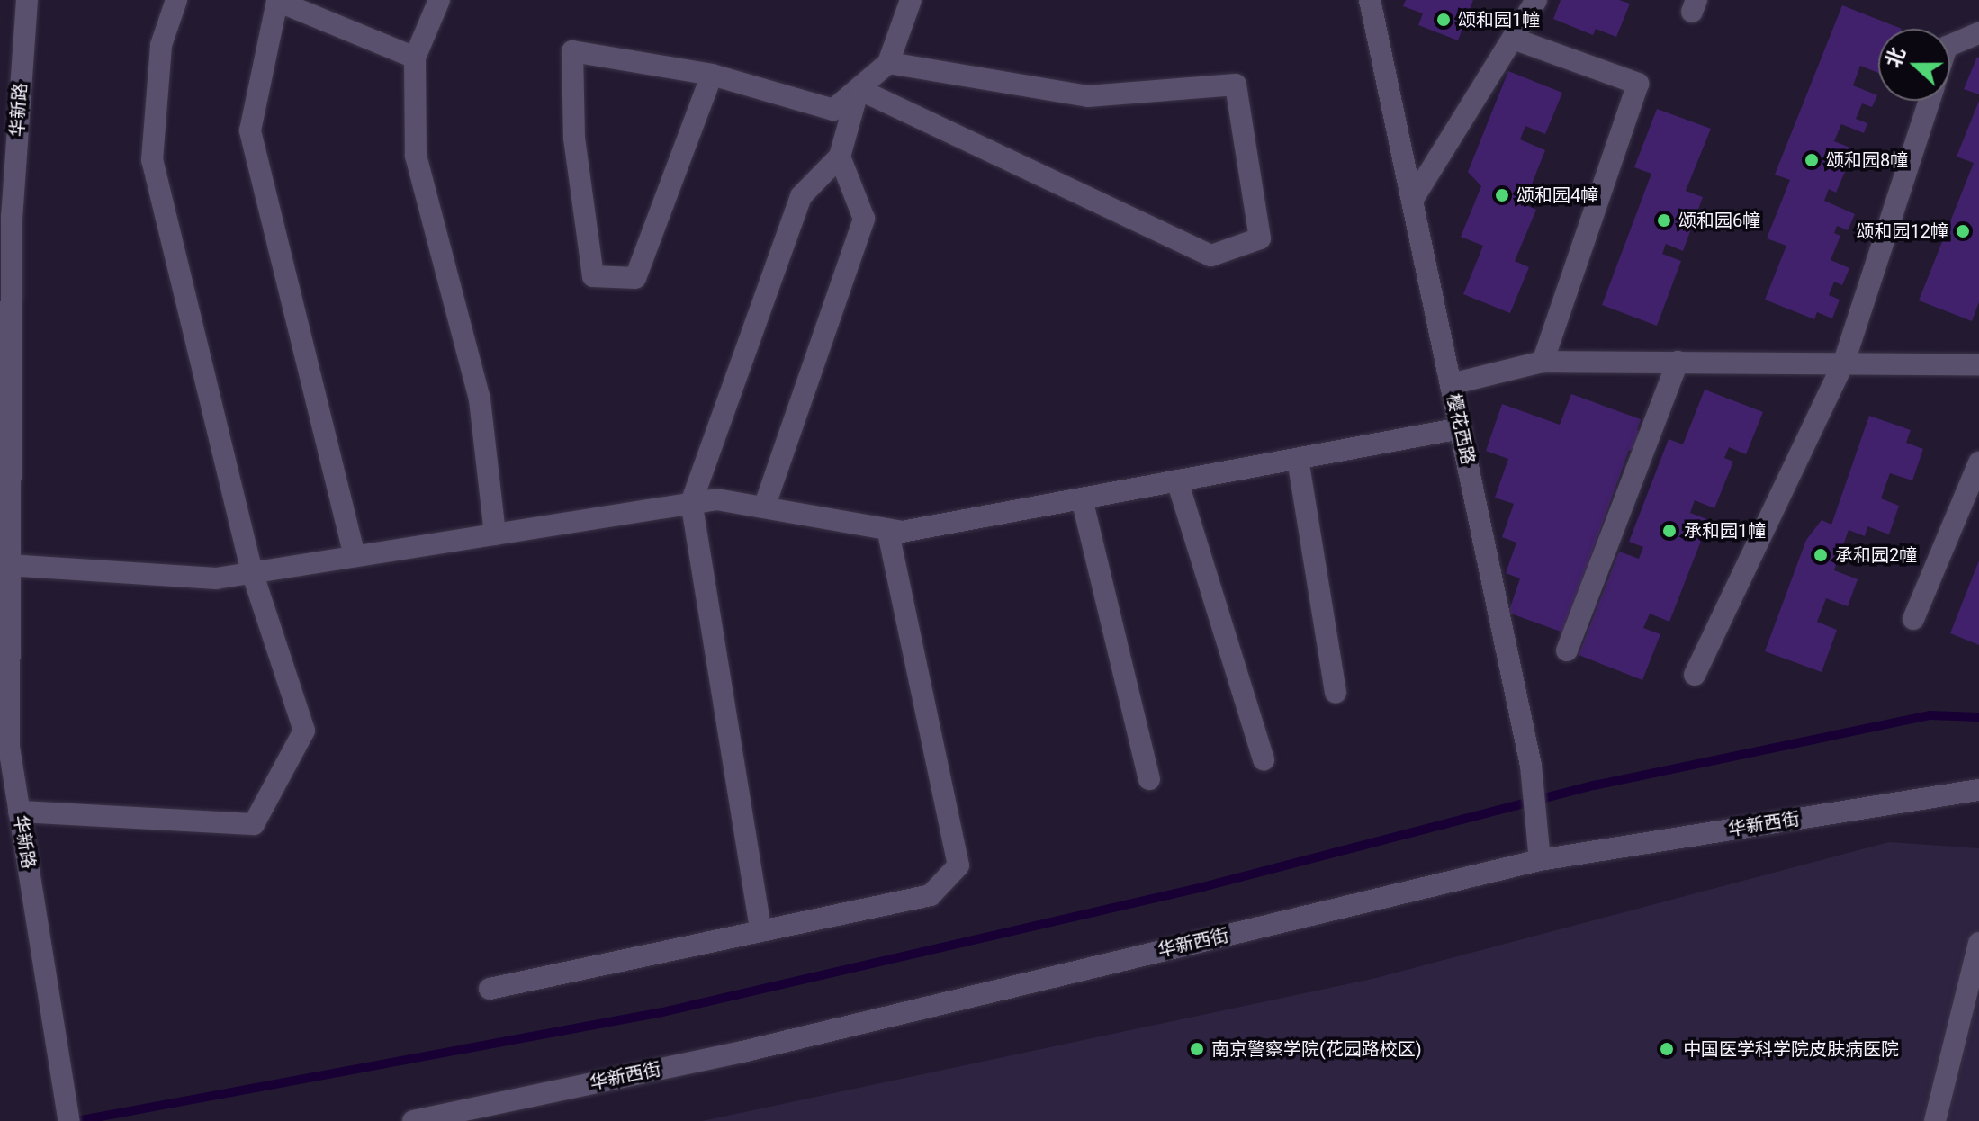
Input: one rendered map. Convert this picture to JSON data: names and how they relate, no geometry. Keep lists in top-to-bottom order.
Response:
{
  "streets": {
    "street": ["华新路", "樱花西路", "华新西街"]
  },
  "crossings": [
    ["樱花西路", "华新西街"]
  ],
  "places": [
    "颂和园1幢",
    "颂和园8幢",
    "颂和园4幢",
    "颂和园6幢",
    "颂和园12幢",
    "承和园1幢",
    "承和园2幢",
    "南京警察学院(花园路校区)",
    "中国医学科学院皮肤病医院"
  ],
  "north": "left"
}
